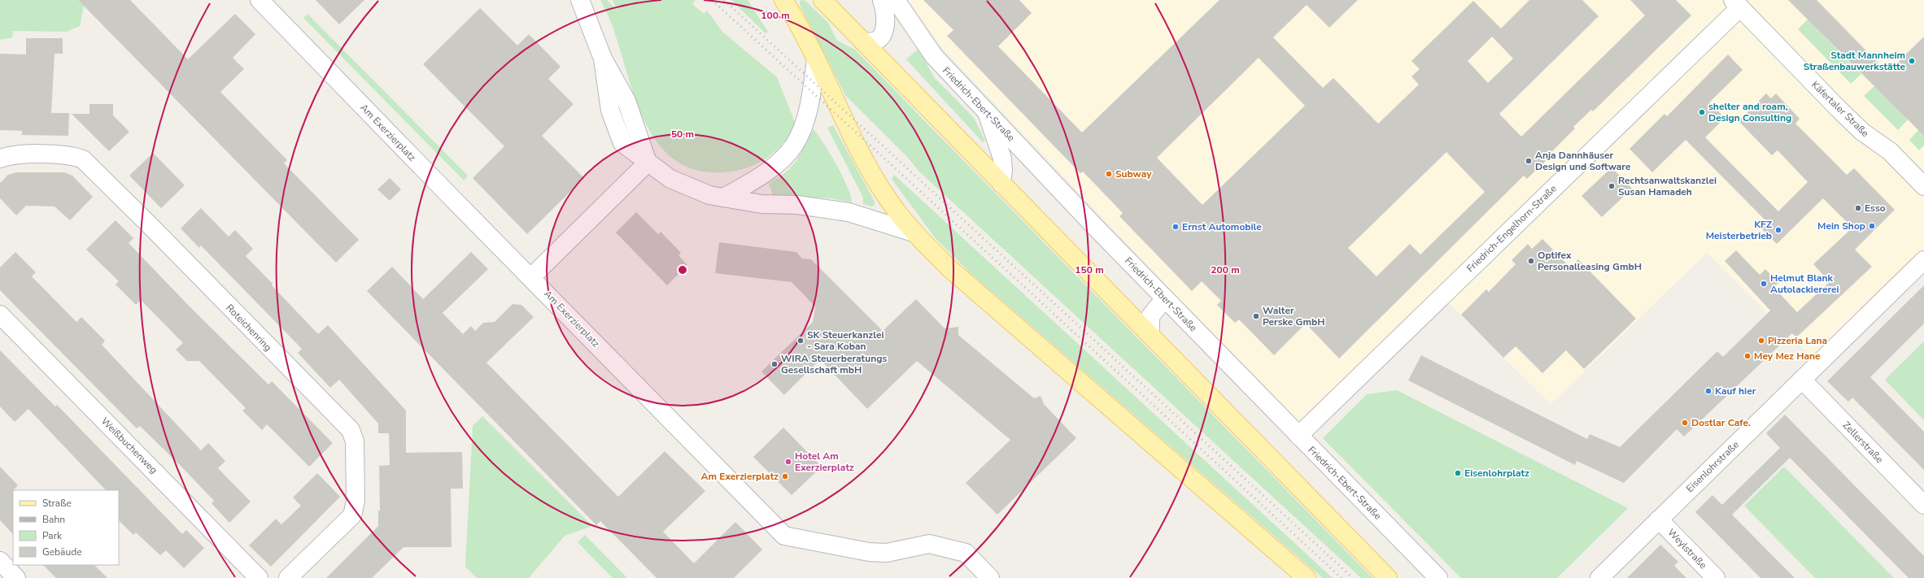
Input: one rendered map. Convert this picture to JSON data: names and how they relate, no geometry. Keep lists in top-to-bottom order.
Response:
{
  "streets": {
    "street": [
      "Friedrich-Ebert-Straße",
      "Käfertaler Straße",
      "Am Exerzierplatz",
      "Friedrich-Engelhorn-Straße",
      "Roteichenring",
      "Zellerstraße",
      "Weißbuchenweg",
      "Eisenlohrstraße",
      "Weylstraße"
    ]
  },
  "crossings": [
    ["Friedrich-Ebert-Straße", "Friedrich-Engelhorn-Straße"],
    ["Käfertaler Straße", "Friedrich-Engelhorn-Straße"],
    ["Zellerstraße", "Eisenlohrstraße"],
    ["Eisenlohrstraße", "Weylstraße"]
  ],
  "places": [
    "Stadt Mannheim Straßenbauwerkstätte",
    "shelter and roam, Design Consulting",
    "Anja Dannhäuser Design und Software",
    "Subway",
    "Rechtsanwaltskanzlei Susan Hamadeh",
    "Esso",
    "Mein Shop",
    "Ernst Automobile",
    "KFZ Meisterbetrieb",
    "Optifex Personalleasing GmbH",
    "Helmut Blank Autolackiererei",
    "Walter Perske GmbH",
    "SK Steuerkanzlei - Sara Koban",
    "Pizzeria Lana",
    "Mey Mez Hane",
    "WIRA Steuerberatungs Gesellschaft mbH",
    "Kauf hier",
    "Dostlar Cafe.",
    "Hotel Am Exerzierplatz",
    "Eisenlohrplatz",
    "Am Exerzierplatz"
  ],
  "legend": [
    "Straße",
    "Bahn",
    "Park",
    "Gebäude"
  ],
  "rings": [
    "100 m",
    "50 m",
    "150 m",
    "200 m"
  ]
}
